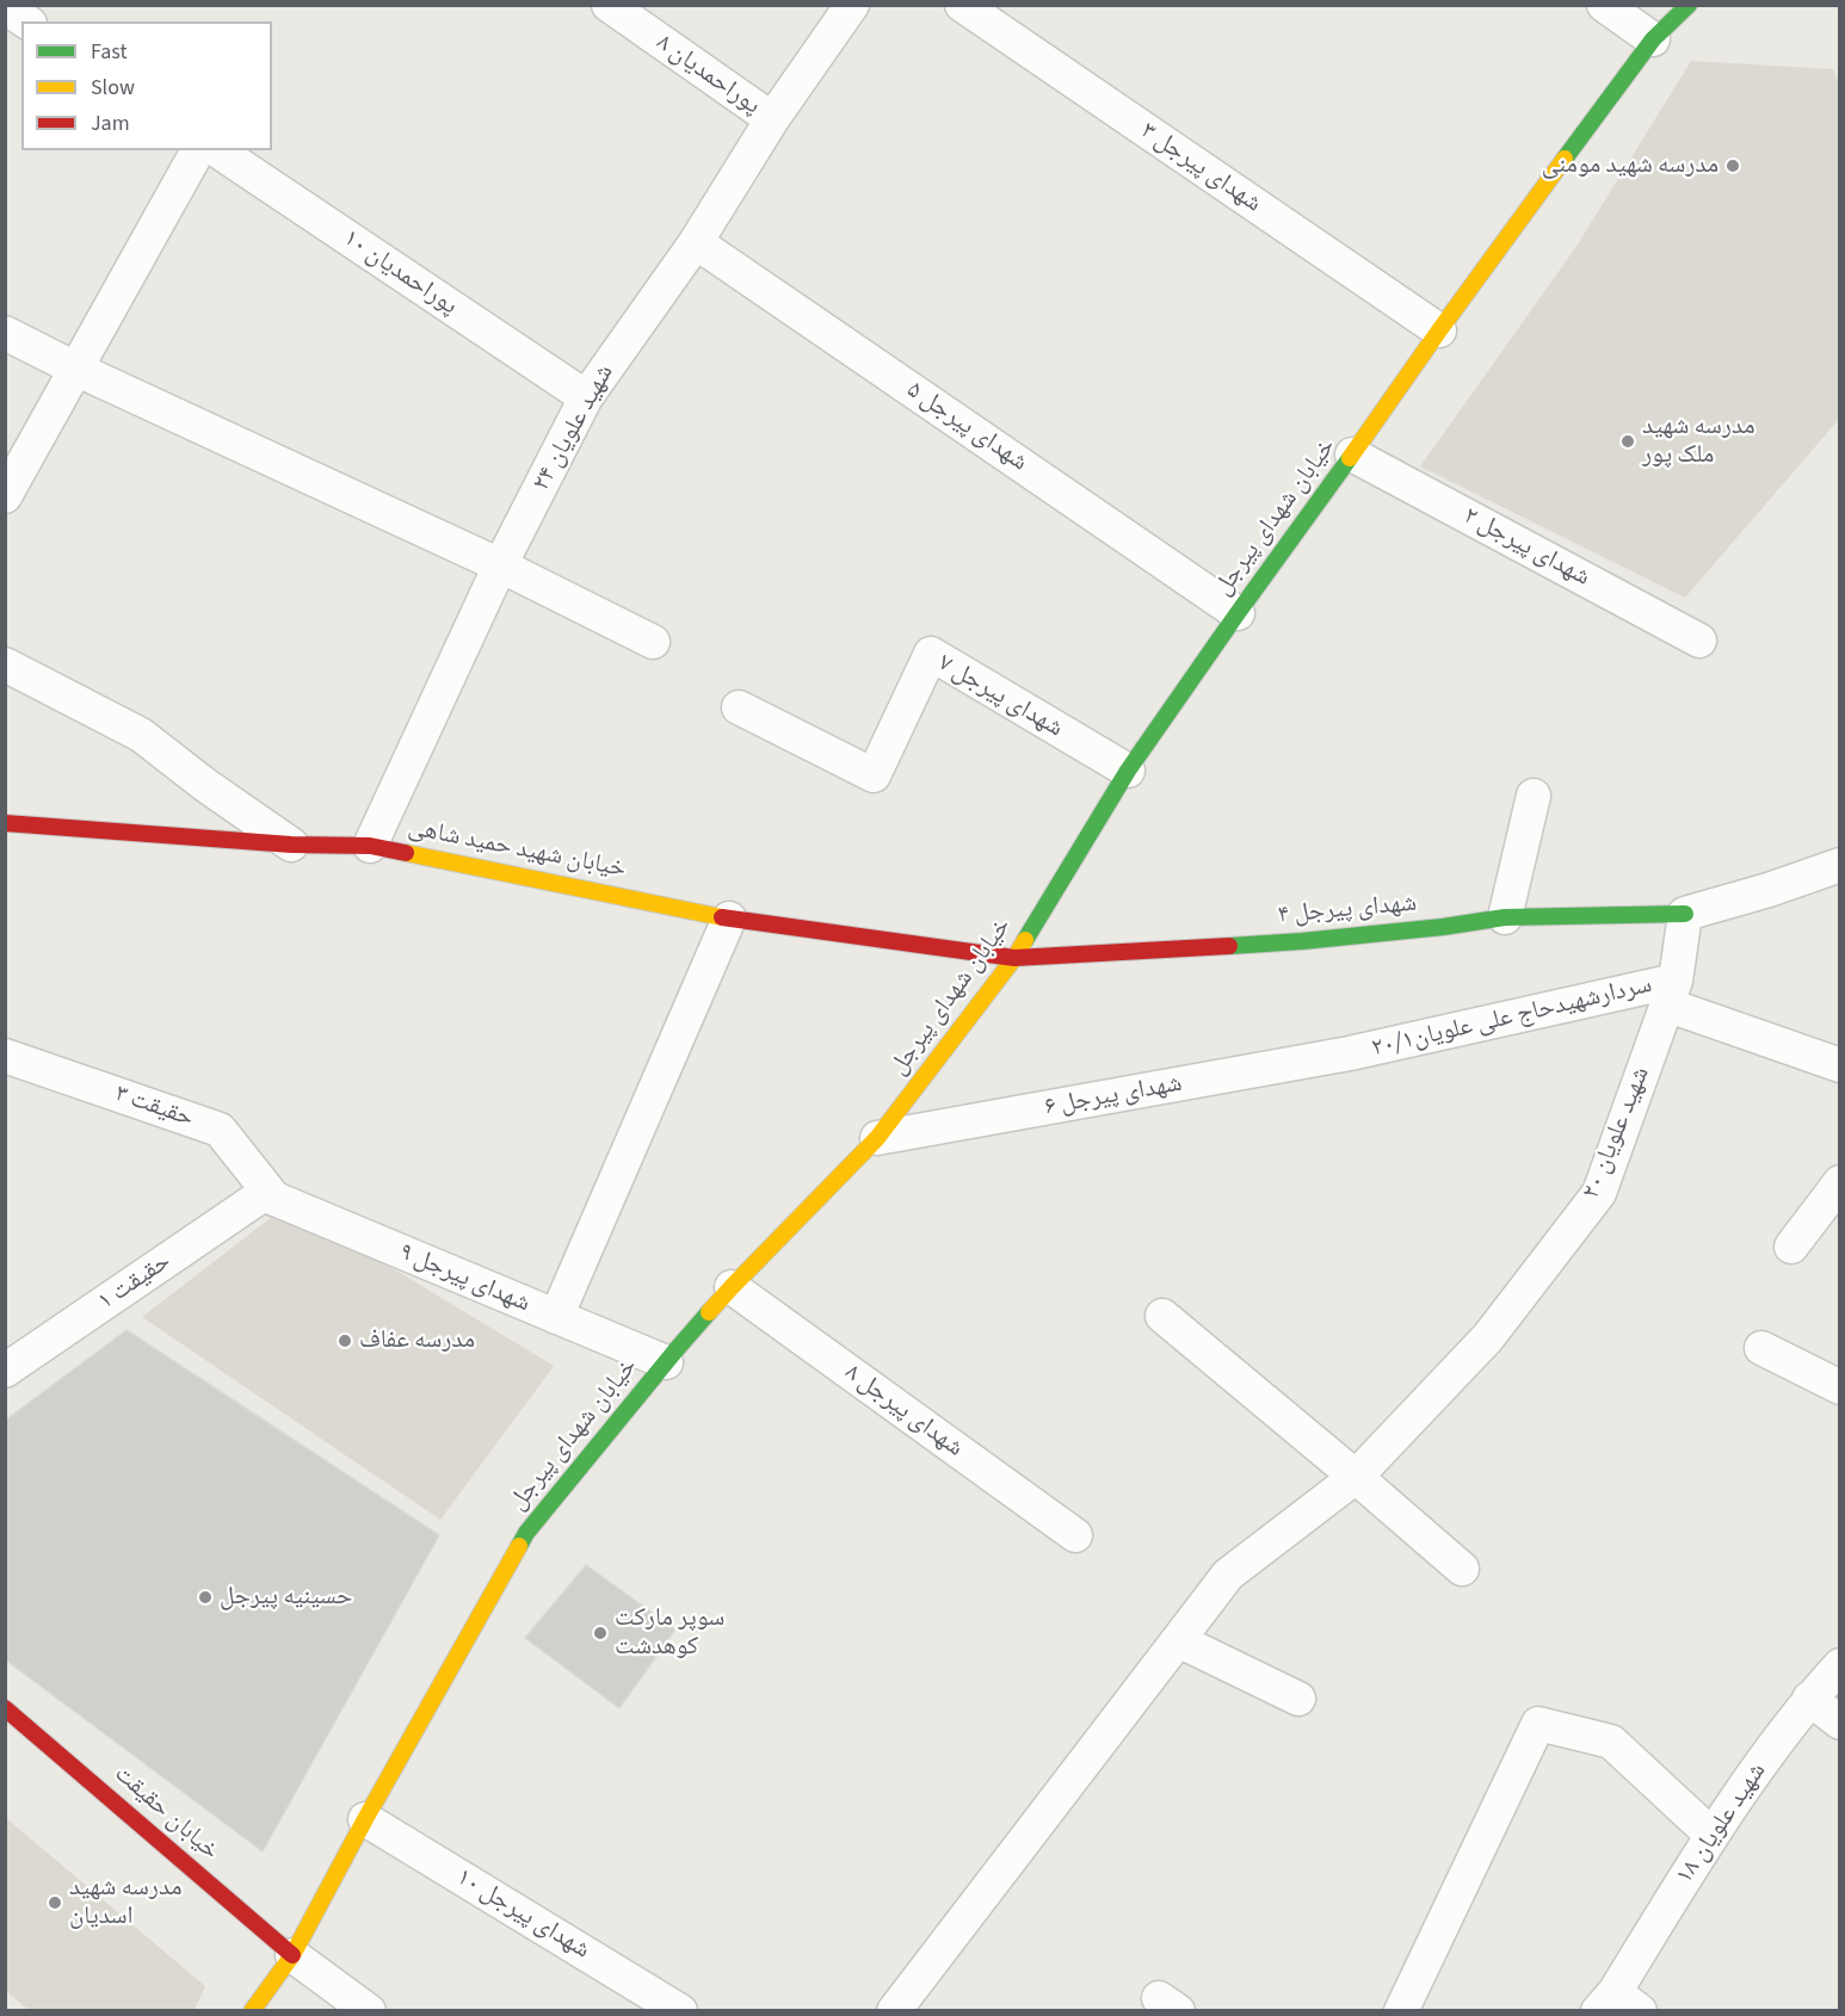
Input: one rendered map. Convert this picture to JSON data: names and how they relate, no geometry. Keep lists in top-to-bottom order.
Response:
{
  "streets": {
    "main road": [
      "خیابان شهدای پیرجل",
      "خیابان شهید حمید شاهی",
      "شهدای پیرجل ۴",
      "خیابان حقیقت"
    ],
    "street": [
      "پوراحمدیان ۸",
      "شهدای پیرجل ۳",
      "پوراحمدیان ۱۰",
      "شهدای پیرجل ۵",
      "شهید علویان ۲۴",
      "شهدای پیرجل ۲",
      "شهدای پیرجل ۷",
      "سردارشهیدحاج علی علویان۲۰/۱",
      "شهدای پیرجل ۶",
      "حقیقت ۳",
      "شهید علویان ۲۰",
      "شهدای پیرجل ۹",
      "حقیقت ۱",
      "شهدای پیرجل ۸",
      "شهید علویان ۱۸",
      "شهدای پیرجل ۱۰"
    ]
  },
  "crossings": [
    ["پوراحمدیان ۸", "شهید علویان ۲۴"],
    ["شهدای پیرجل ۳", "خیابان شهدای پیرجل"],
    ["پوراحمدیان ۱۰", "شهید علویان ۲۴"],
    ["شهدای پیرجل ۵", "شهید علویان ۲۴"],
    ["شهدای پیرجل ۵", "خیابان شهدای پیرجل"],
    ["شهید علویان ۲۴", "خیابان شهید حمید شاهی"],
    ["خیابان شهدای پیرجل", "شهدای پیرجل ۲"],
    ["خیابان شهدای پیرجل", "شهدای پیرجل ۷"],
    ["خیابان شهدای پیرجل", "خیابان شهید حمید شاهی"],
    ["خیابان شهدای پیرجل", "شهدای پیرجل ۴"],
    ["خیابان شهدای پیرجل", "شهدای پیرجل ۶"],
    ["خیابان شهدای پیرجل", "شهدای پیرجل ۹"],
    ["خیابان شهدای پیرجل", "شهدای پیرجل ۸"],
    ["خیابان شهدای پیرجل", "خیابان حقیقت"],
    ["خیابان شهدای پیرجل", "شهدای پیرجل ۱۰"],
    ["خیابان شهید حمید شاهی", "شهدای پیرجل ۴"],
    ["شهدای پیرجل ۴", "شهید علویان ۲۰"],
    ["سردارشهیدحاج علی علویان۲۰/۱", "شهدای پیرجل ۶"],
    ["سردارشهیدحاج علی علویان۲۰/۱", "شهید علویان ۲۰"],
    ["حقیقت ۳", "شهدای پیرجل ۹"],
    ["حقیقت ۳", "حقیقت ۱"],
    ["شهدای پیرجل ۹", "حقیقت ۱"]
  ],
  "places": [
    "مدرسه شهید مومنی",
    "مدرسه شهید ملک پور",
    "مدرسه عفاف",
    "حسینیه پیرجل",
    "سوپر مارکت کوهدشت",
    "مدرسه شهید اسدیان"
  ],
  "legend": ["Fast", "Slow", "Jam"]
}
